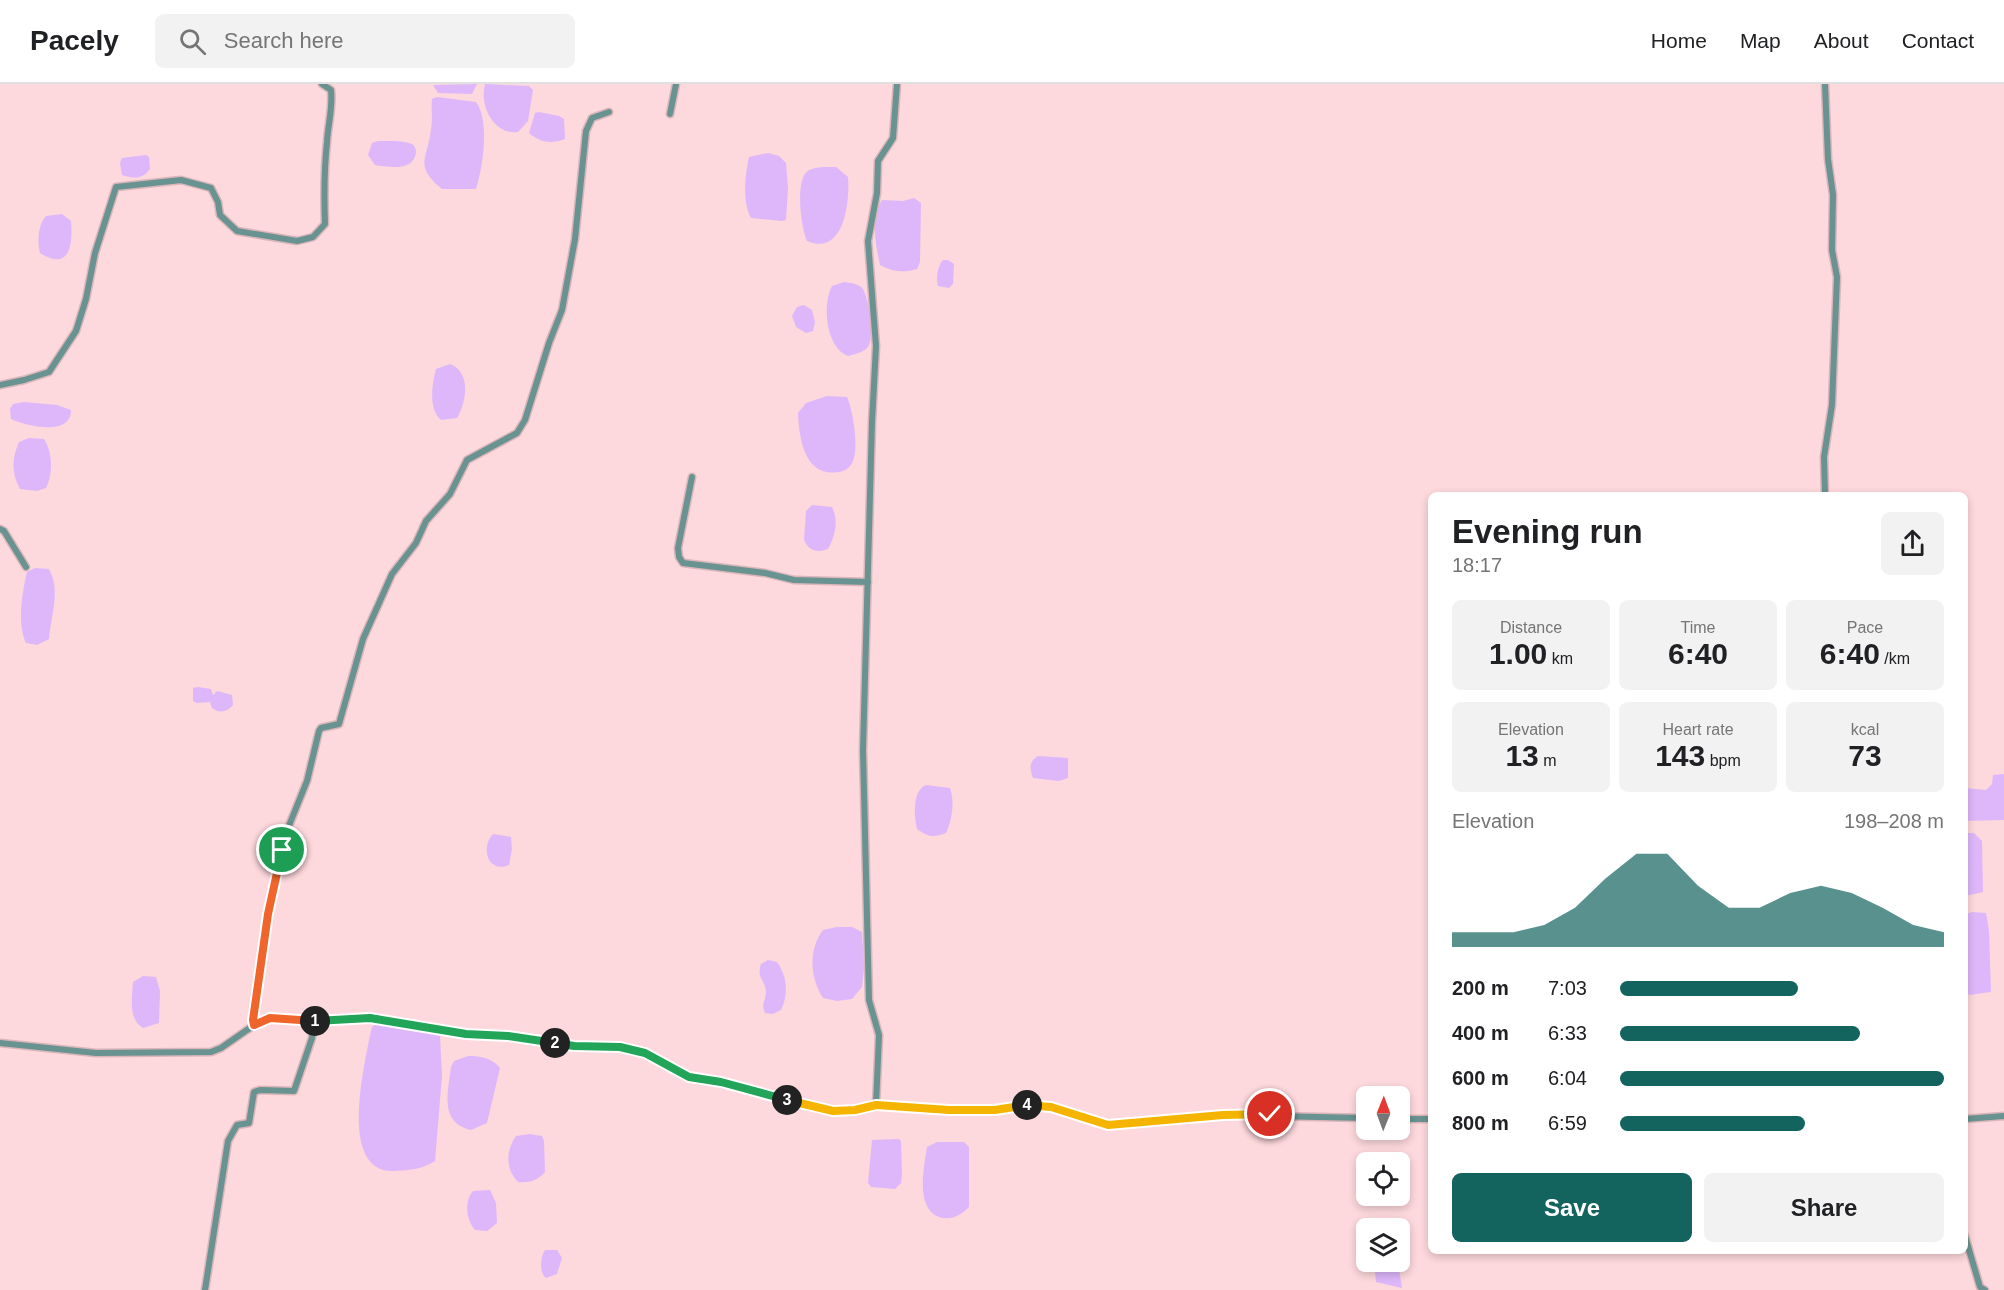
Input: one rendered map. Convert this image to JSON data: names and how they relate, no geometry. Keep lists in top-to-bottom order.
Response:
{
  "north": "top",
  "page": {
    "header": "Pacely",
    "search": "Search here",
    "nav": [
      "Home",
      "Map",
      "About",
      "Contact"
    ],
    "heading": ["Evening run", "18:17"],
    "stats": [
      ["Distance", "1.00 km"],
      ["Time", "6:40"],
      ["Pace", "6:40 /km"],
      ["Elevation", "13 m"],
      ["Heart rate", "143 bpm"],
      ["kcal", "73"]
    ],
    "chart": ["Elevation", "198–208 m"],
    "list": [
      {
        "name": "200 m",
        "note": "7:03"
      },
      {
        "name": "400 m",
        "note": "6:33"
      },
      {
        "name": "600 m",
        "note": "6:04"
      },
      {
        "name": "800 m",
        "note": "6:59"
      }
    ],
    "pins": [
      "1",
      "2",
      "3",
      "4"
    ],
    "buttons": ["Save", "Share"]
  }
}
